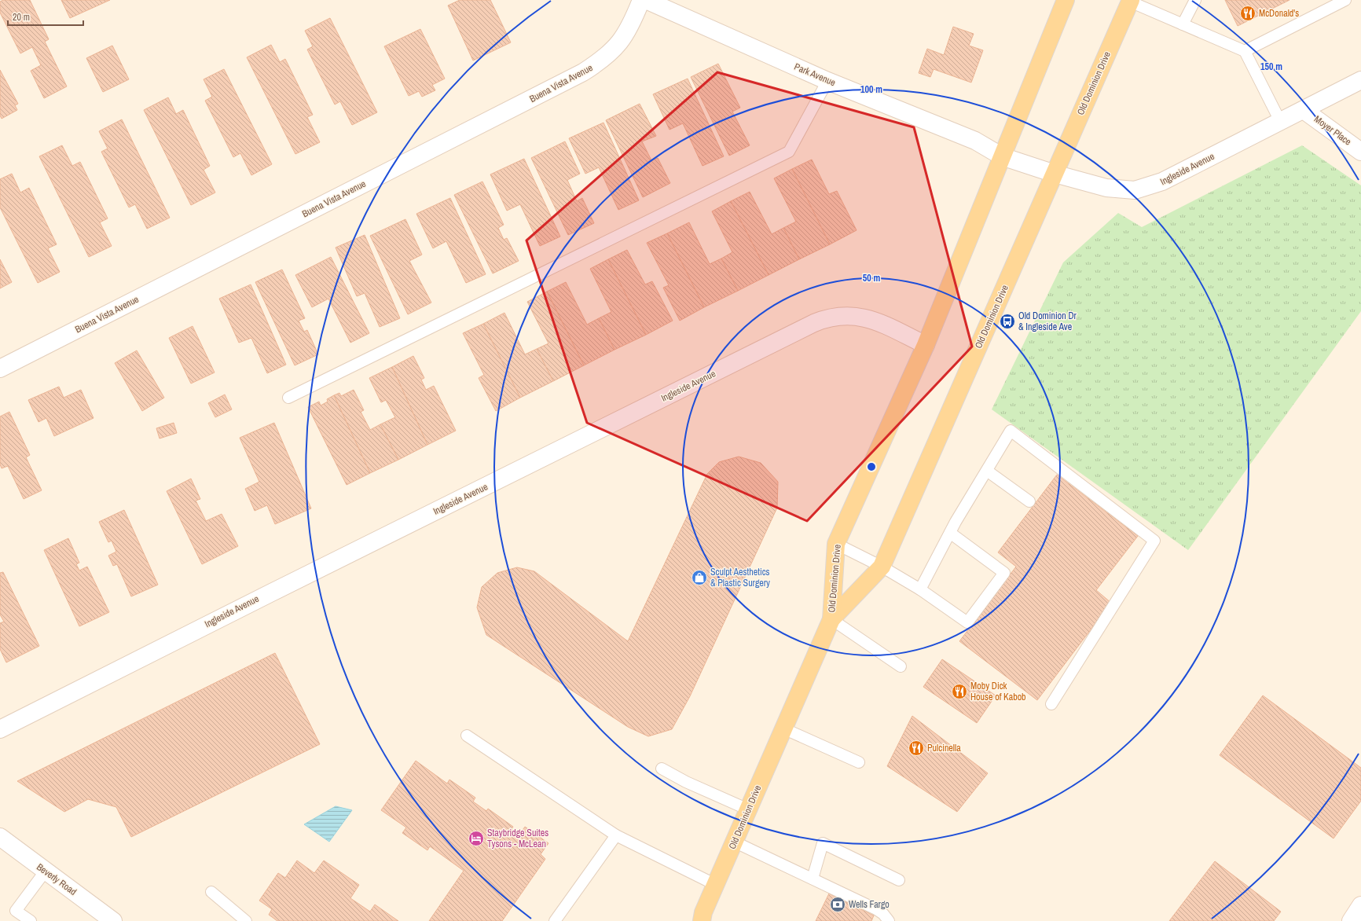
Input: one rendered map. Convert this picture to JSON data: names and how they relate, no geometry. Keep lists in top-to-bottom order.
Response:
{
  "streets": {
    "main road": ["Old Dominion Drive"],
    "street": [
      "Park Avenue",
      "Buena Vista Avenue",
      "Moyer Place",
      "Ingleside Avenue",
      "Beverly Road"
    ]
  },
  "crossings": [
    ["Park Avenue", "Old Dominion Drive"],
    ["Park Avenue", "Ingleside Avenue"],
    ["Old Dominion Drive", "Ingleside Avenue"],
    ["Moyer Place", "Ingleside Avenue"]
  ],
  "places": {
    "restaurant": ["McDonald's", "Moby Dick House of Kabob", "Pulcinella"],
    "bus stop": ["Old Dominion Dr & Ingleside Ave"],
    "shop": ["Sculpt Aesthetics & Plastic Surgery"],
    "hotel": ["Staybridge Suites Tysons - McLean"],
    "bank": ["Wells Fargo"]
  },
  "scale_bar": "20 m",
  "rings": ["150 m", "100 m", "50 m"]
}
